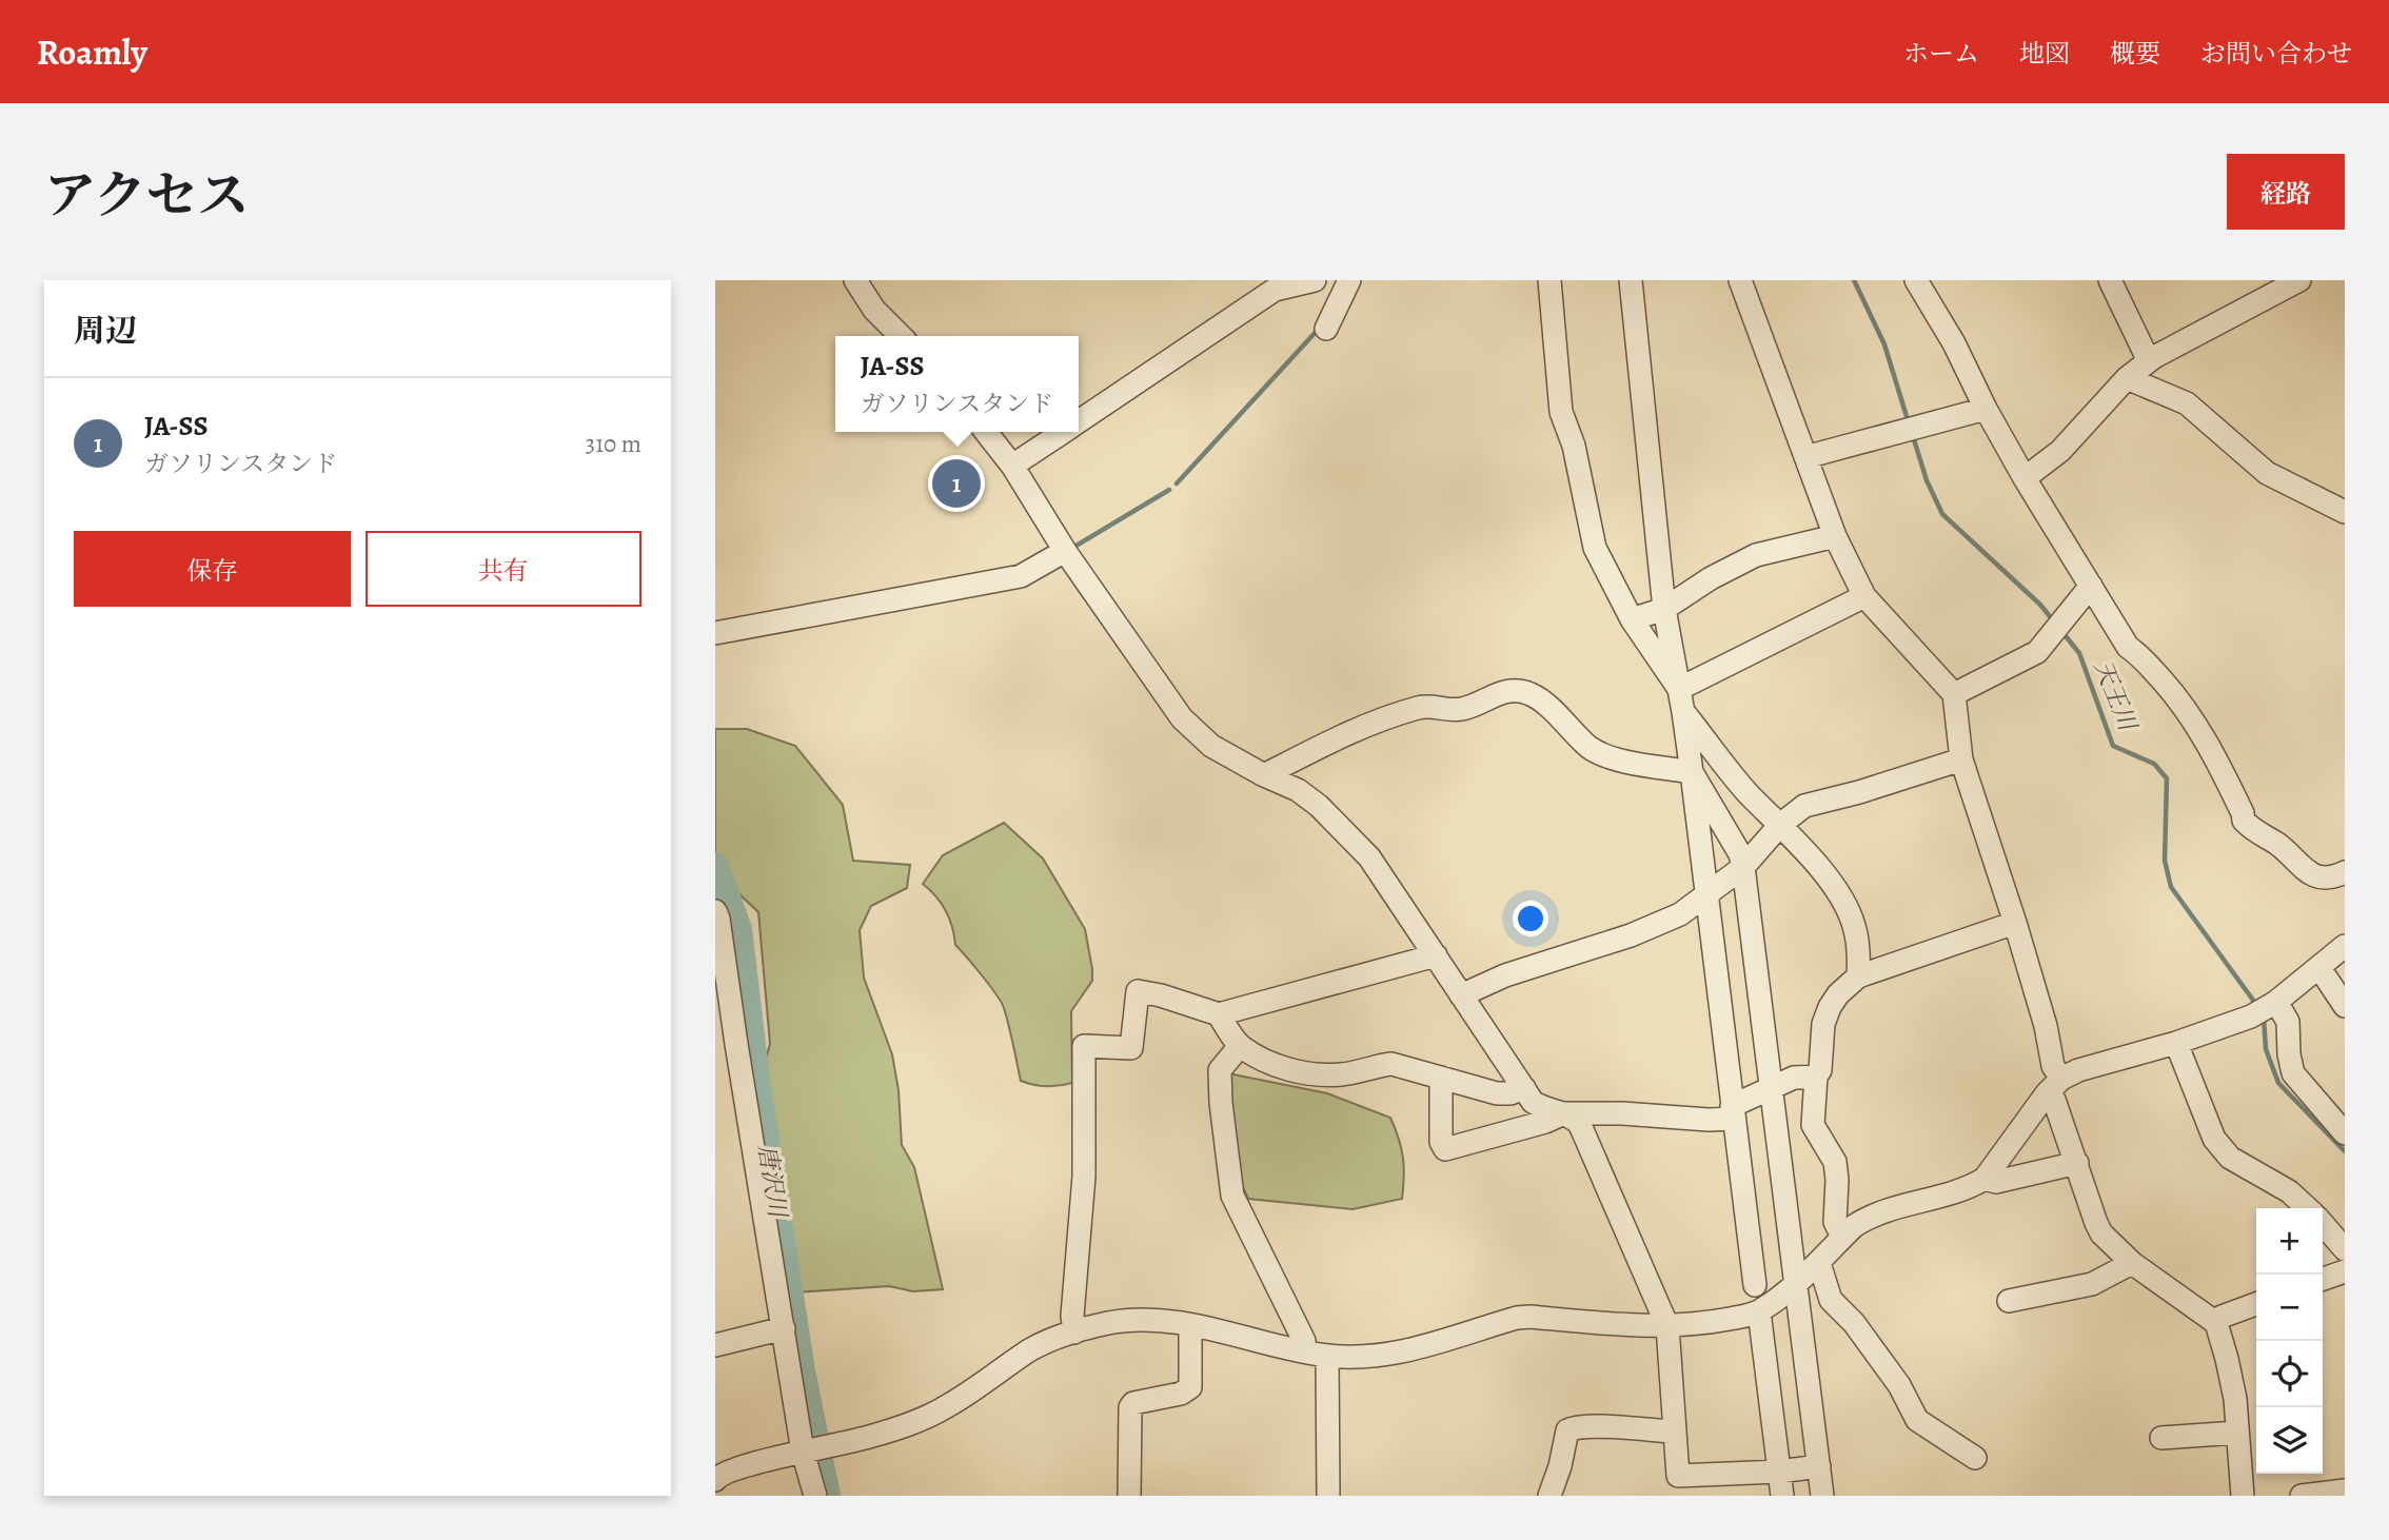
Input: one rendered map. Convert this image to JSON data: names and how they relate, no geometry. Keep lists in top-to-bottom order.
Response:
{
  "water": ["天王川", "唐沢川"],
  "page": {
    "header": "Roamly",
    "nav": [
      "ホーム",
      "地図",
      "概要",
      "お問い合わせ"
    ],
    "title": "アクセス",
    "buttons": [
      "経路",
      ["保存", "共有"]
    ],
    "heading": "周辺",
    "popup": ["JA-SS", "ガソリンスタンド"],
    "list": [
      {
        "mark": "1",
        "name": "JA-SS",
        "note": "ガソリンスタンド",
        "value": "310 m"
      }
    ],
    "pins": "1",
    "map_buttons": ["+", "−"]
  }
}
